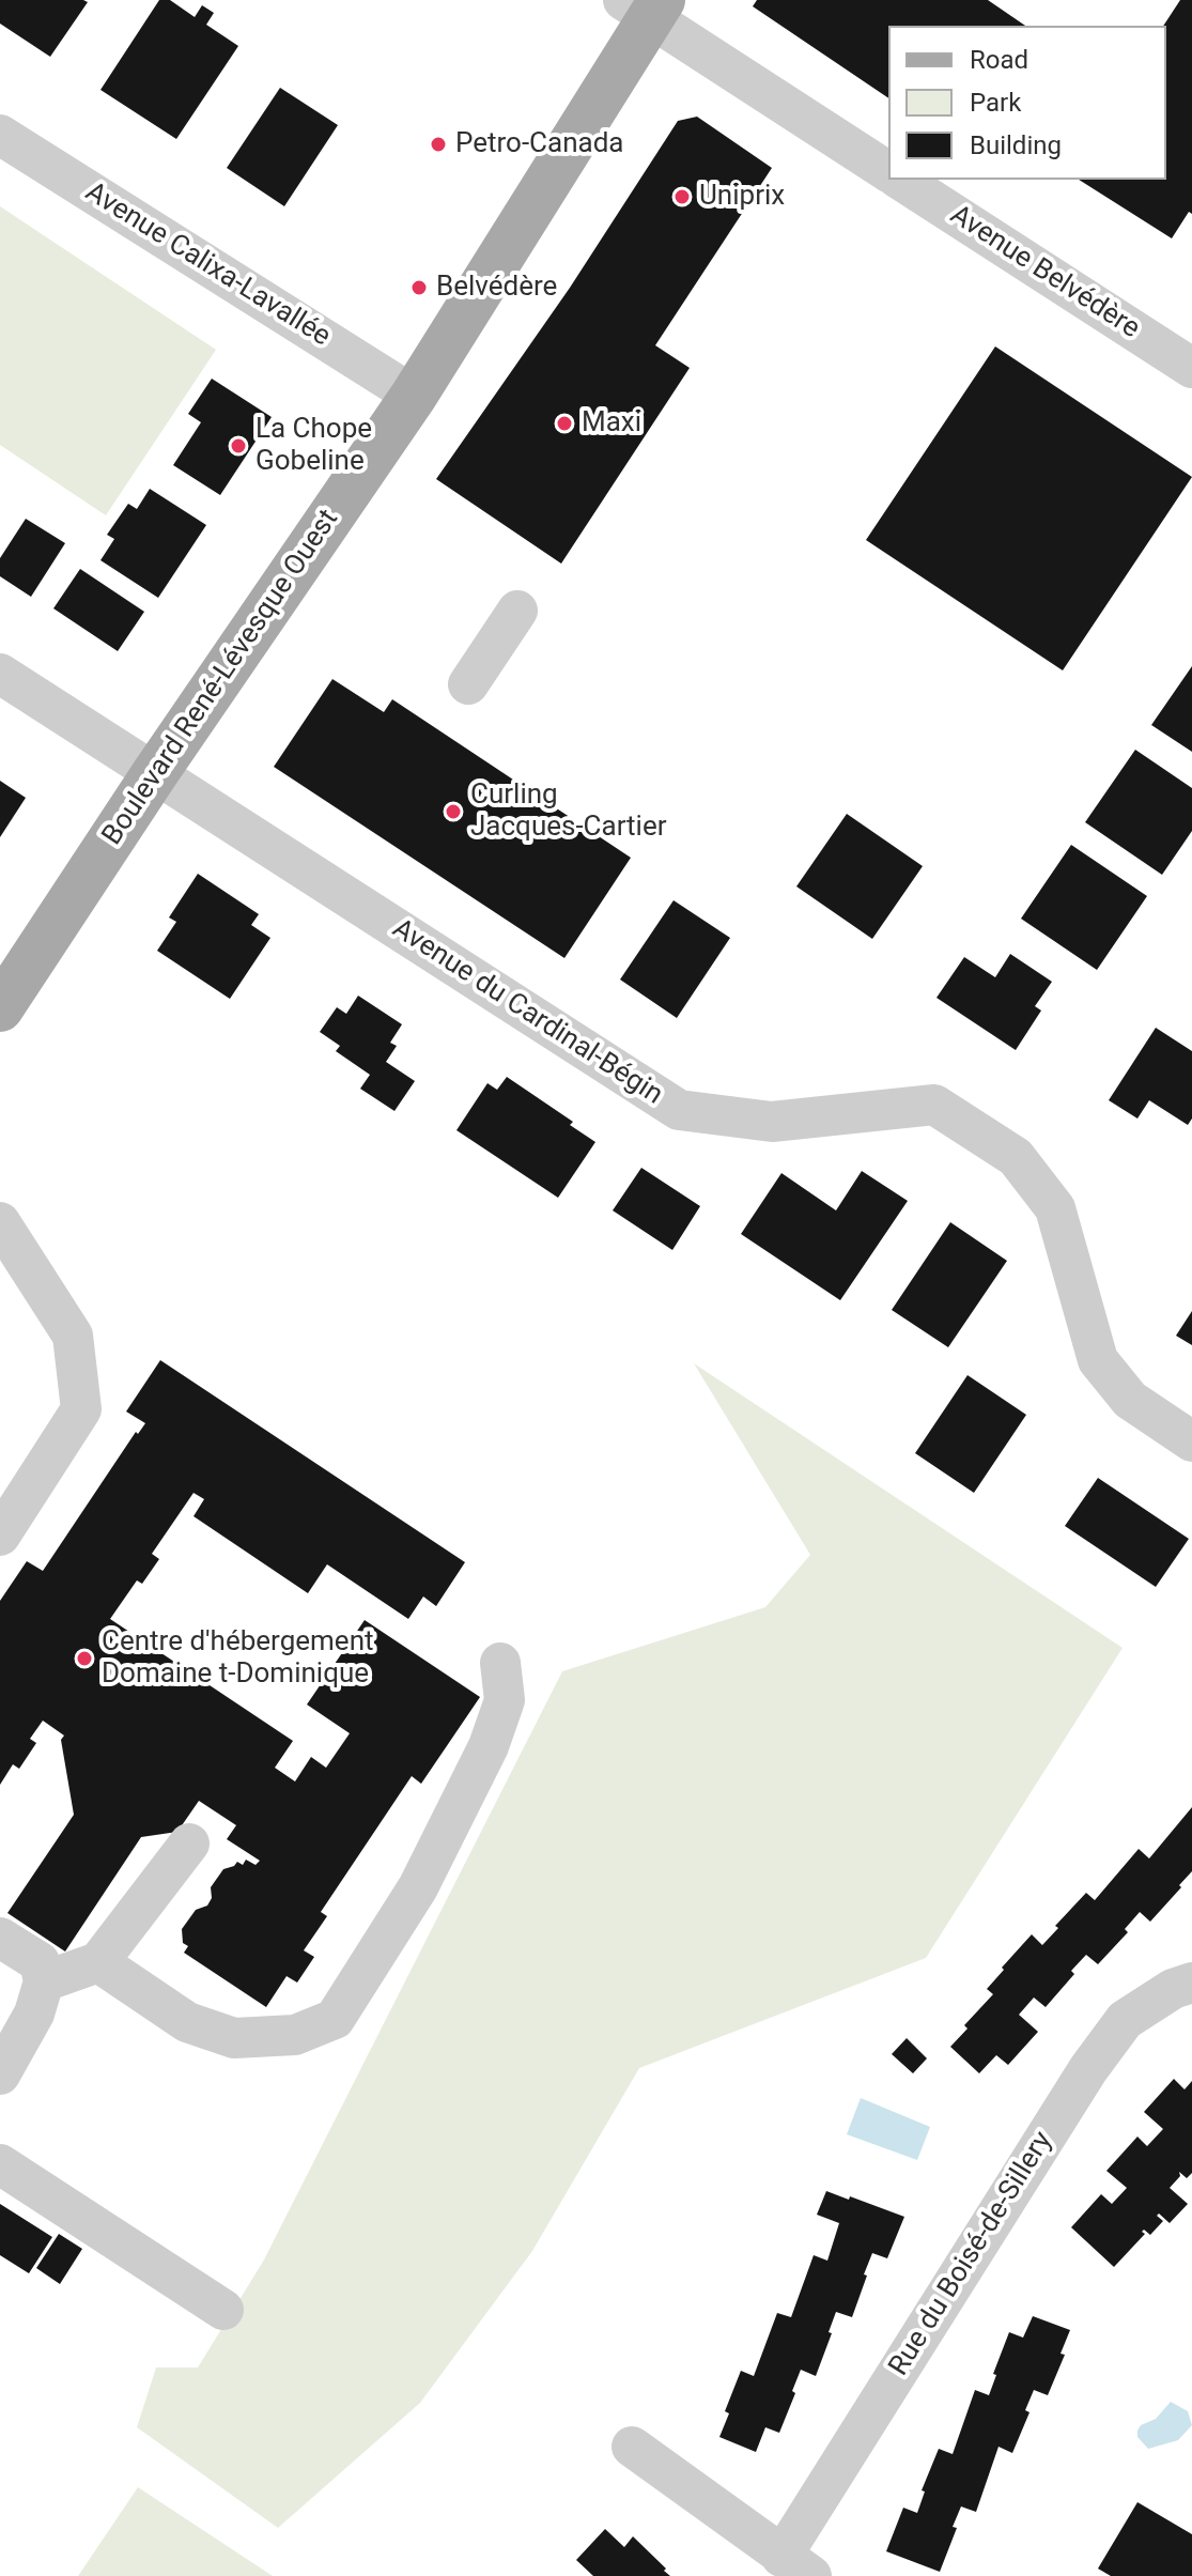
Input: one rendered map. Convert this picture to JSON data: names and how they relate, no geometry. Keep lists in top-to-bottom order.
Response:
{
  "streets": {
    "main road": ["Boulevard René-Lévesque Ouest"],
    "street": [
      "Avenue Calixa-Lavallée",
      "Avenue Belvédère",
      "Avenue du Cardinal-Bégin",
      "Rue du Boisé-de-Sillery"
    ]
  },
  "crossings": [
    ["Avenue Calixa-Lavallée", "Boulevard René-Lévesque Ouest"],
    ["Boulevard René-Lévesque Ouest", "Avenue du Cardinal-Bégin"]
  ],
  "places": [
    "Petro-Canada",
    "Uniprix",
    "Belvédère",
    "Maxi",
    "La Chope Gobeline",
    "Curling Jacques-Cartier",
    "Centre d'hébergement Domaine t-Dominique"
  ],
  "legend": ["Road", "Park", "Building"]
}
